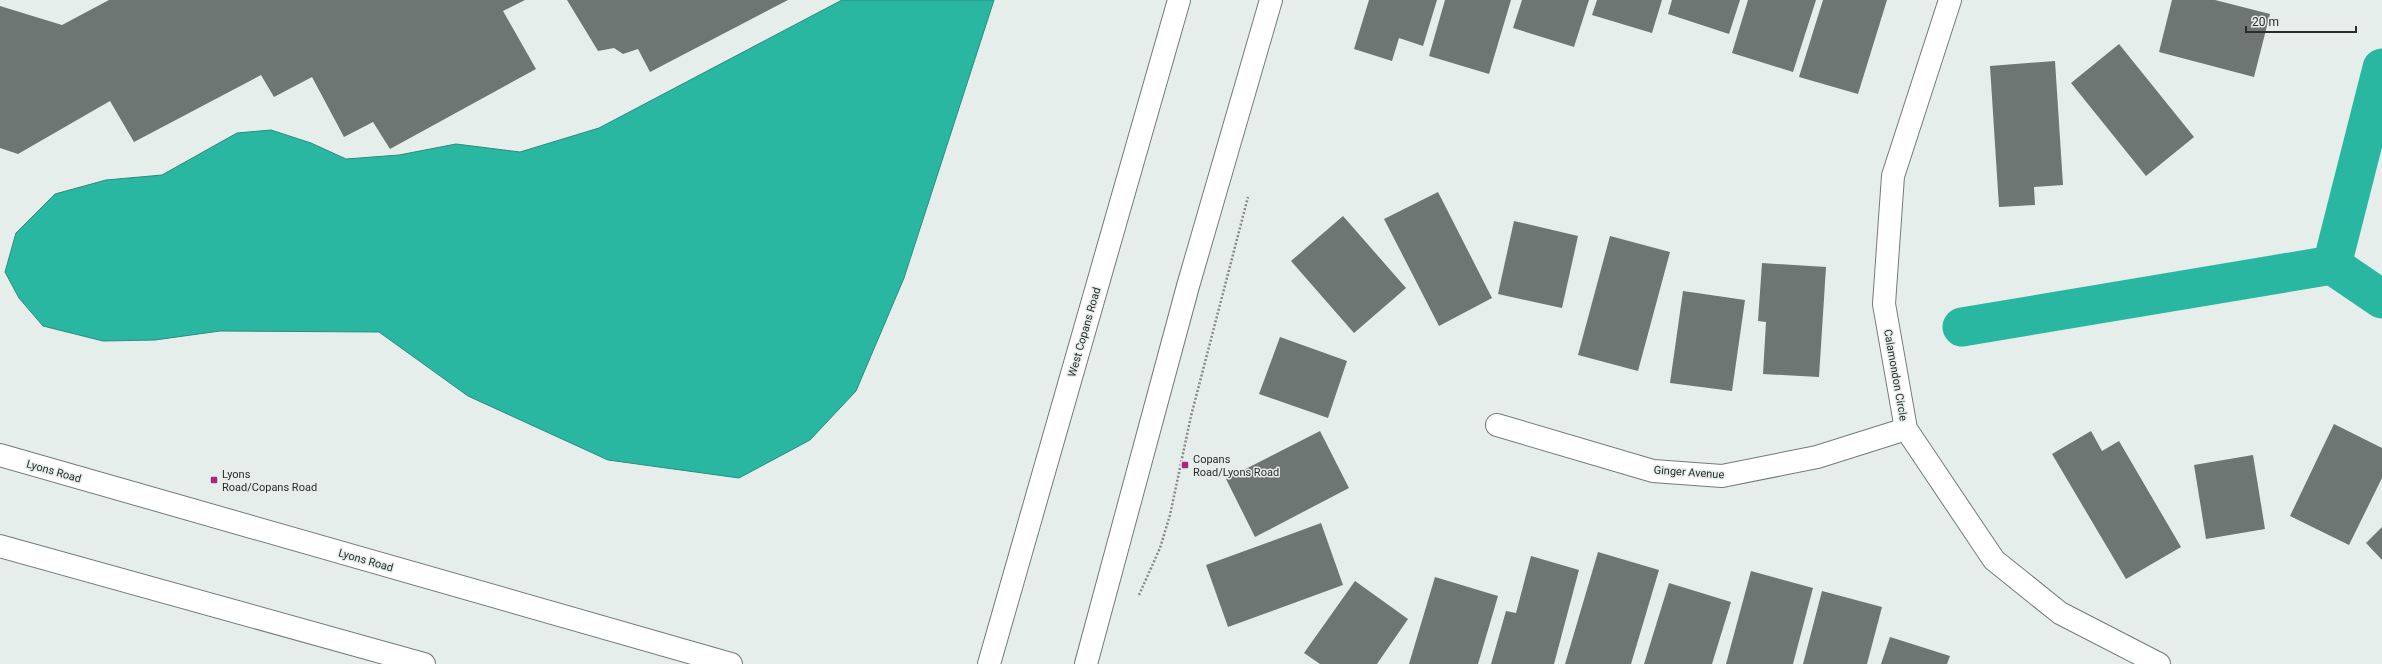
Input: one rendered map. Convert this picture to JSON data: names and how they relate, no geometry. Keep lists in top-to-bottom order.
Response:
{
  "streets": {
    "main road": [
      "West Copans Road",
      "Calamondon Circle",
      "Lyons Road",
      "Ginger Avenue"
    ]
  },
  "crossings": [
    ["Calamondon Circle", "Ginger Avenue"]
  ],
  "places": {
    "transit": ["Copans Road/Lyons Road", "Lyons Road/Copans Road"]
  },
  "scale_bar": "20 m"
}
